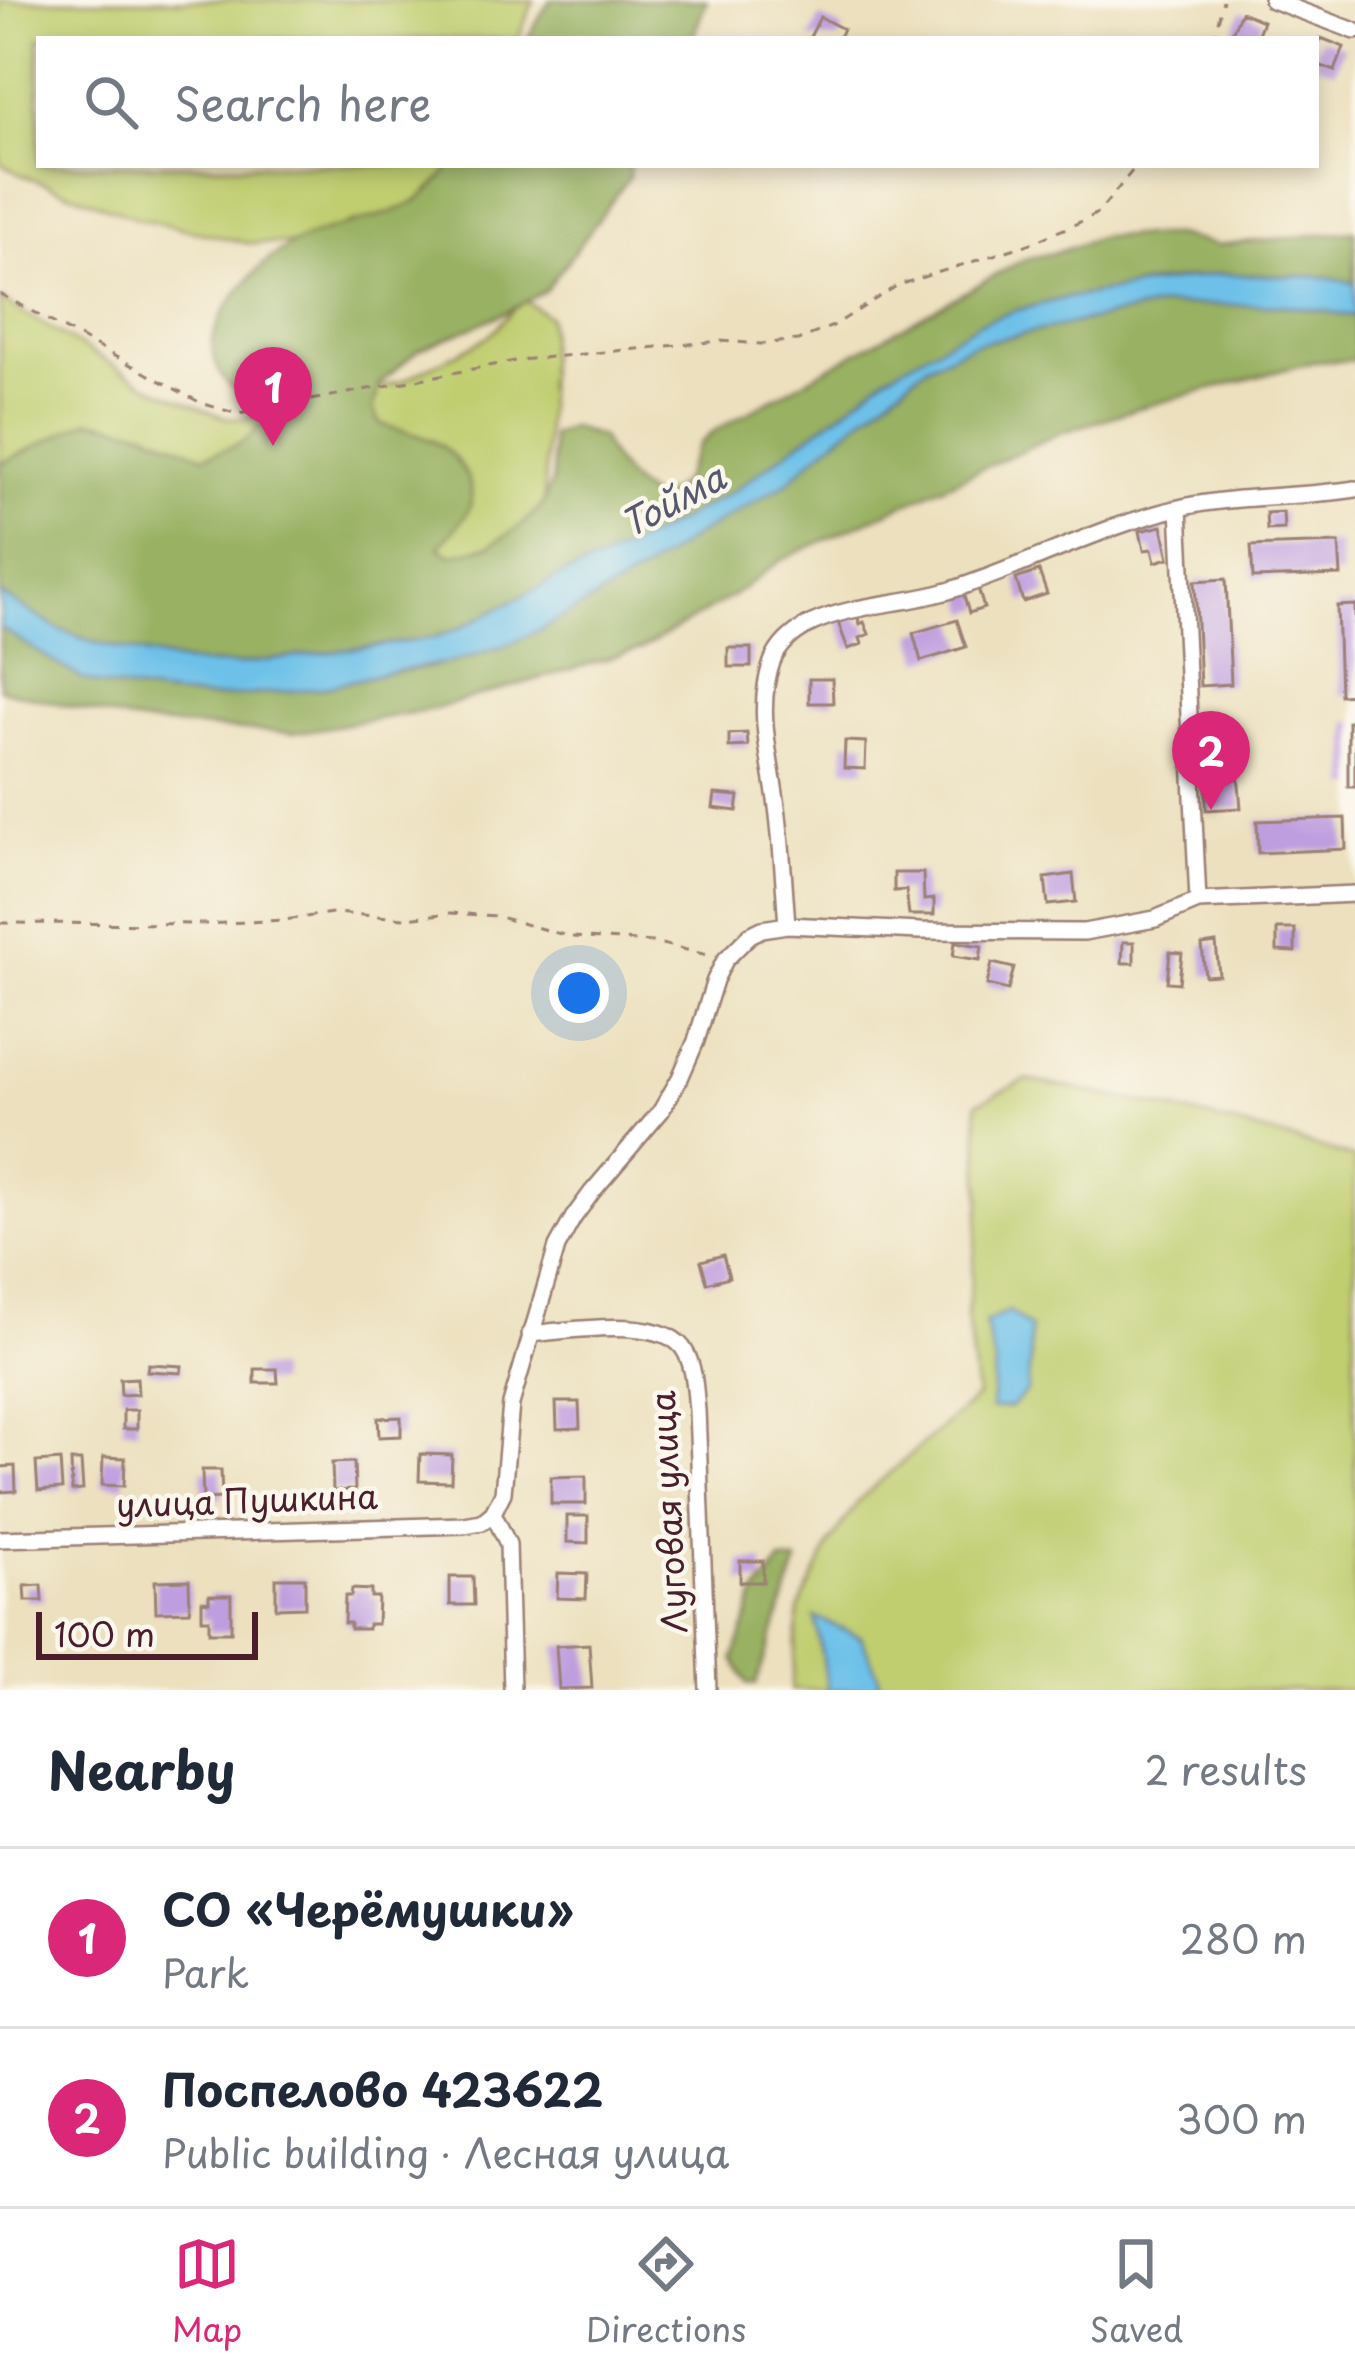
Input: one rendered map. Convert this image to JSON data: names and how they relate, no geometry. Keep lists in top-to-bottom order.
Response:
{
  "streets": {
    "street": ["улица Пушкина", "Луговая улица"]
  },
  "water": ["Тойма"],
  "scale_bar": "100 m",
  "page": {
    "search": "Search here",
    "pins": ["1", "2"],
    "scale": "100 m",
    "heading": ["Nearby", "2 results"],
    "list": [
      {
        "mark": "1",
        "name": "СО «Черёмушки»",
        "note": "Park",
        "value": "280 m"
      },
      {
        "mark": "2",
        "name": "Поспелово 423622",
        "note": "Public building · Лесная улица",
        "value": "300 m"
      }
    ],
    "nav": ["Map", "Directions", "Saved"]
  }
}
